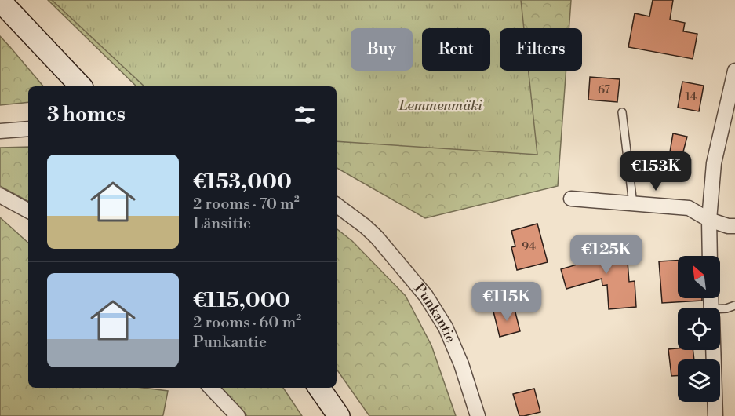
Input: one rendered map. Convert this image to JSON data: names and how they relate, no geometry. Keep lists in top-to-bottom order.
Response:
{
  "streets": {
    "street": ["Punkantie"]
  },
  "parks": ["Lemmenmäki"],
  "house_numbers": ["67", "14", "94"],
  "north": "top left",
  "page": {
    "chip": ["Buy", "Rent", "Filters"],
    "heading": "3 homes",
    "list": [
      {
        "name": "€153,000",
        "note": "2 rooms · 70 m² · Länsitie"
      },
      {
        "name": "€115,000",
        "note": "2 rooms · 60 m² · Punkantie"
      }
    ],
    "price": ["€153K", "€125K", "€115K"]
  }
}
